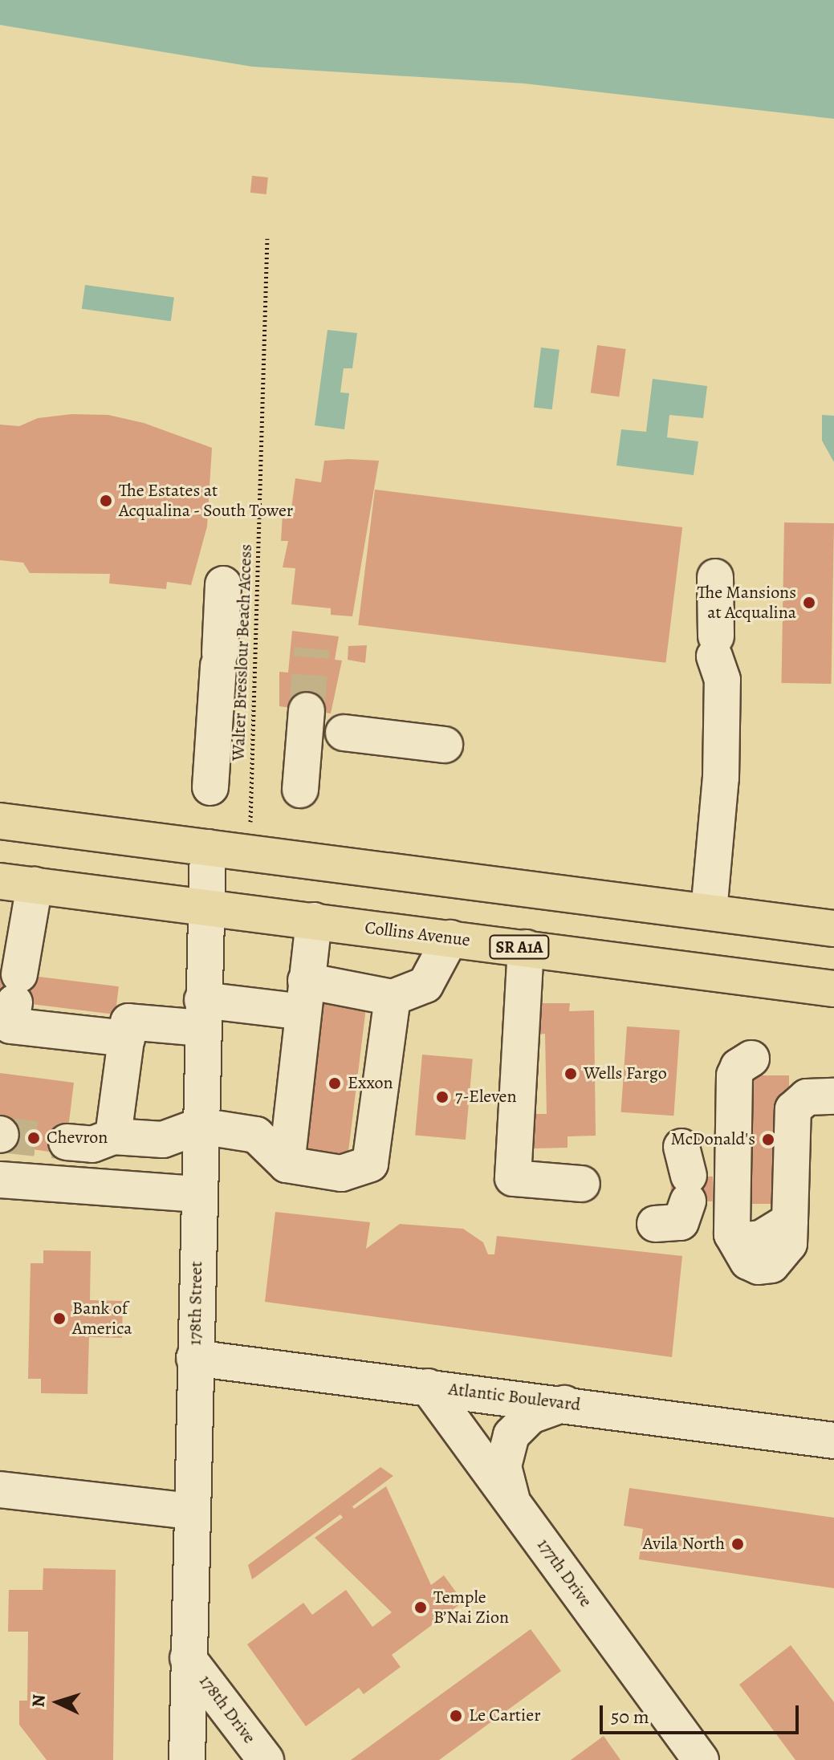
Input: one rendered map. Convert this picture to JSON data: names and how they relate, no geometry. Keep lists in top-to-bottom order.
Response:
{
  "streets": {
    "main road": ["Collins Avenue", "SR A1A"],
    "street": [
      "178th Street",
      "Atlantic Boulevard",
      "177th Drive",
      "178th Drive"
    ],
    "path": ["Walter Bresslour Beach Access"]
  },
  "crossings": [
    ["Collins Avenue", "178th Street"],
    ["178th Street", "Atlantic Boulevard"],
    ["178th Street", "178th Drive"],
    ["Atlantic Boulevard", "177th Drive"]
  ],
  "places": [
    "The Estates at Acqualina - South Tower",
    "The Mansions at Acqualina",
    "Wells Fargo",
    "Exxon",
    "7-Eleven",
    "Chevron",
    "McDonald's",
    "Bank of America",
    "Avila North",
    "Temple B’Nai Zion",
    "Le Cartier"
  ],
  "scale_bar": "50 m",
  "north": "left"
}
